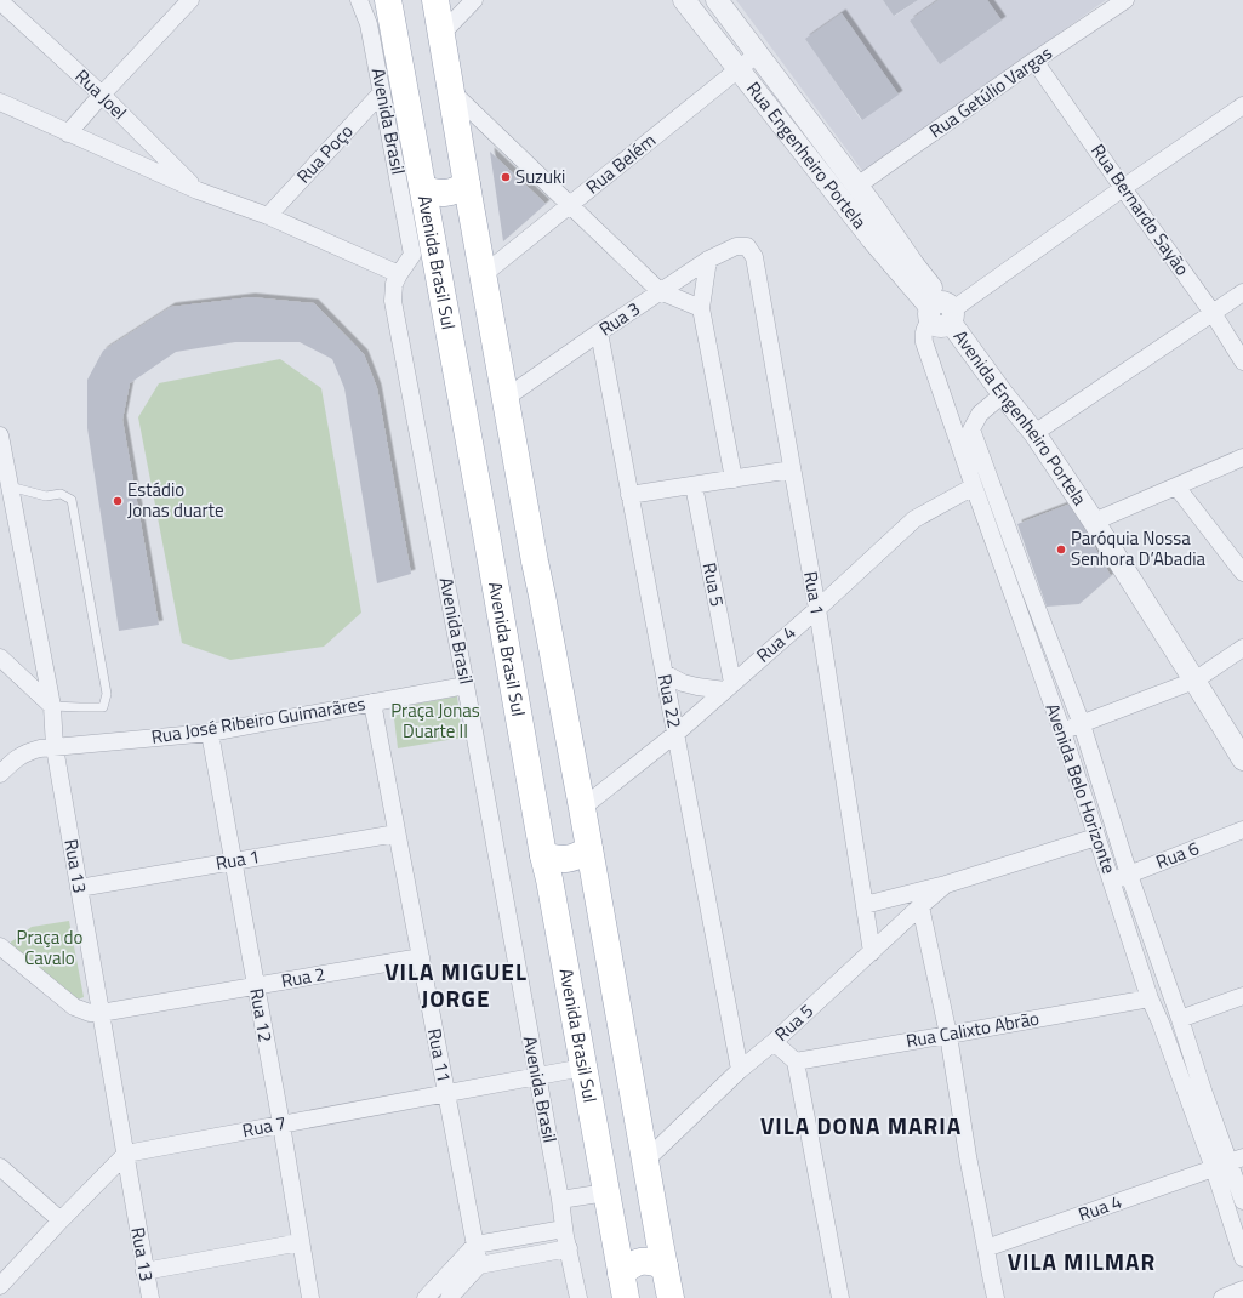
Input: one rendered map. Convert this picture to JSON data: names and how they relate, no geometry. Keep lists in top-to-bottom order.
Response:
{
  "streets": {
    "main road": ["Avenida Brasil Sul"],
    "street": [
      "Rua Getúlio Vargas",
      "Rua Joel",
      "Avenida Brasil",
      "Rua Poço",
      "Rua Engenheiro Portela",
      "Rua Belém",
      "Rua Bernardo Sayão",
      "Rua 3",
      "Avenida Engenheiro Portela",
      "Rua 5",
      "Rua 1",
      "Rua 4",
      "Rua 22",
      "Rua José Ribeiro Guimarãres",
      "Avenida Belo Horizonte",
      "Rua 6",
      "Rua 13",
      "Rua 2",
      "Rua 12",
      "Rua Calixto Abrão",
      "Rua 11",
      "Rua 7"
    ]
  },
  "crossings": [
    ["Rua Getúlio Vargas", "Rua Engenheiro Portela"],
    ["Rua Getúlio Vargas", "Rua Bernardo Sayão"],
    ["Rua Joel", "Avenida Brasil"],
    ["Rua Joel", "Rua Poço"],
    ["Avenida Brasil", "Rua Poço"],
    ["Avenida Brasil", "Avenida Brasil Sul"],
    ["Avenida Brasil", "Rua José Ribeiro Guimarãres"],
    ["Avenida Brasil", "Rua 7"],
    ["Rua Engenheiro Portela", "Rua Belém"],
    ["Rua Engenheiro Portela", "Avenida Engenheiro Portela"],
    ["Rua Engenheiro Portela", "Avenida Belo Horizonte"],
    ["Avenida Brasil Sul", "Rua 7"],
    ["Rua 3", "Rua 1"],
    ["Rua 3", "Rua 22"],
    ["Avenida Engenheiro Portela", "Avenida Belo Horizonte"],
    ["Rua 5", "Rua 1"],
    ["Rua 5", "Rua 4"],
    ["Rua 5", "Rua 22"],
    ["Rua 5", "Avenida Belo Horizonte"],
    ["Rua 1", "Rua 4"],
    ["Rua 1", "Rua 13"],
    ["Rua 1", "Rua 12"],
    ["Rua 1", "Rua 11"],
    ["Rua 4", "Rua 22"],
    ["Rua 4", "Avenida Belo Horizonte"],
    ["Rua José Ribeiro Guimarãres", "Rua 13"],
    ["Rua José Ribeiro Guimarãres", "Rua 12"],
    ["Rua José Ribeiro Guimarãres", "Rua 11"],
    ["Avenida Belo Horizonte", "Rua 6"],
    ["Avenida Belo Horizonte", "Rua Calixto Abrão"],
    ["Rua 13", "Rua 2"],
    ["Rua 13", "Rua 7"],
    ["Rua 2", "Rua 12"],
    ["Rua 2", "Rua 11"],
    ["Rua 12", "Rua 7"],
    ["Rua 11", "Rua 7"]
  ],
  "districts": ["VILA MIGUEL JORGE", "VILA DONA MARIA", "VILA MILMAR"],
  "parks": ["Praça Jonas Duarte II", "Praça do Cavalo"],
  "places": ["Suzuki", "Estádio Jonas duarte", "Paróquia Nossa Senhora D’Abadia"]
}
